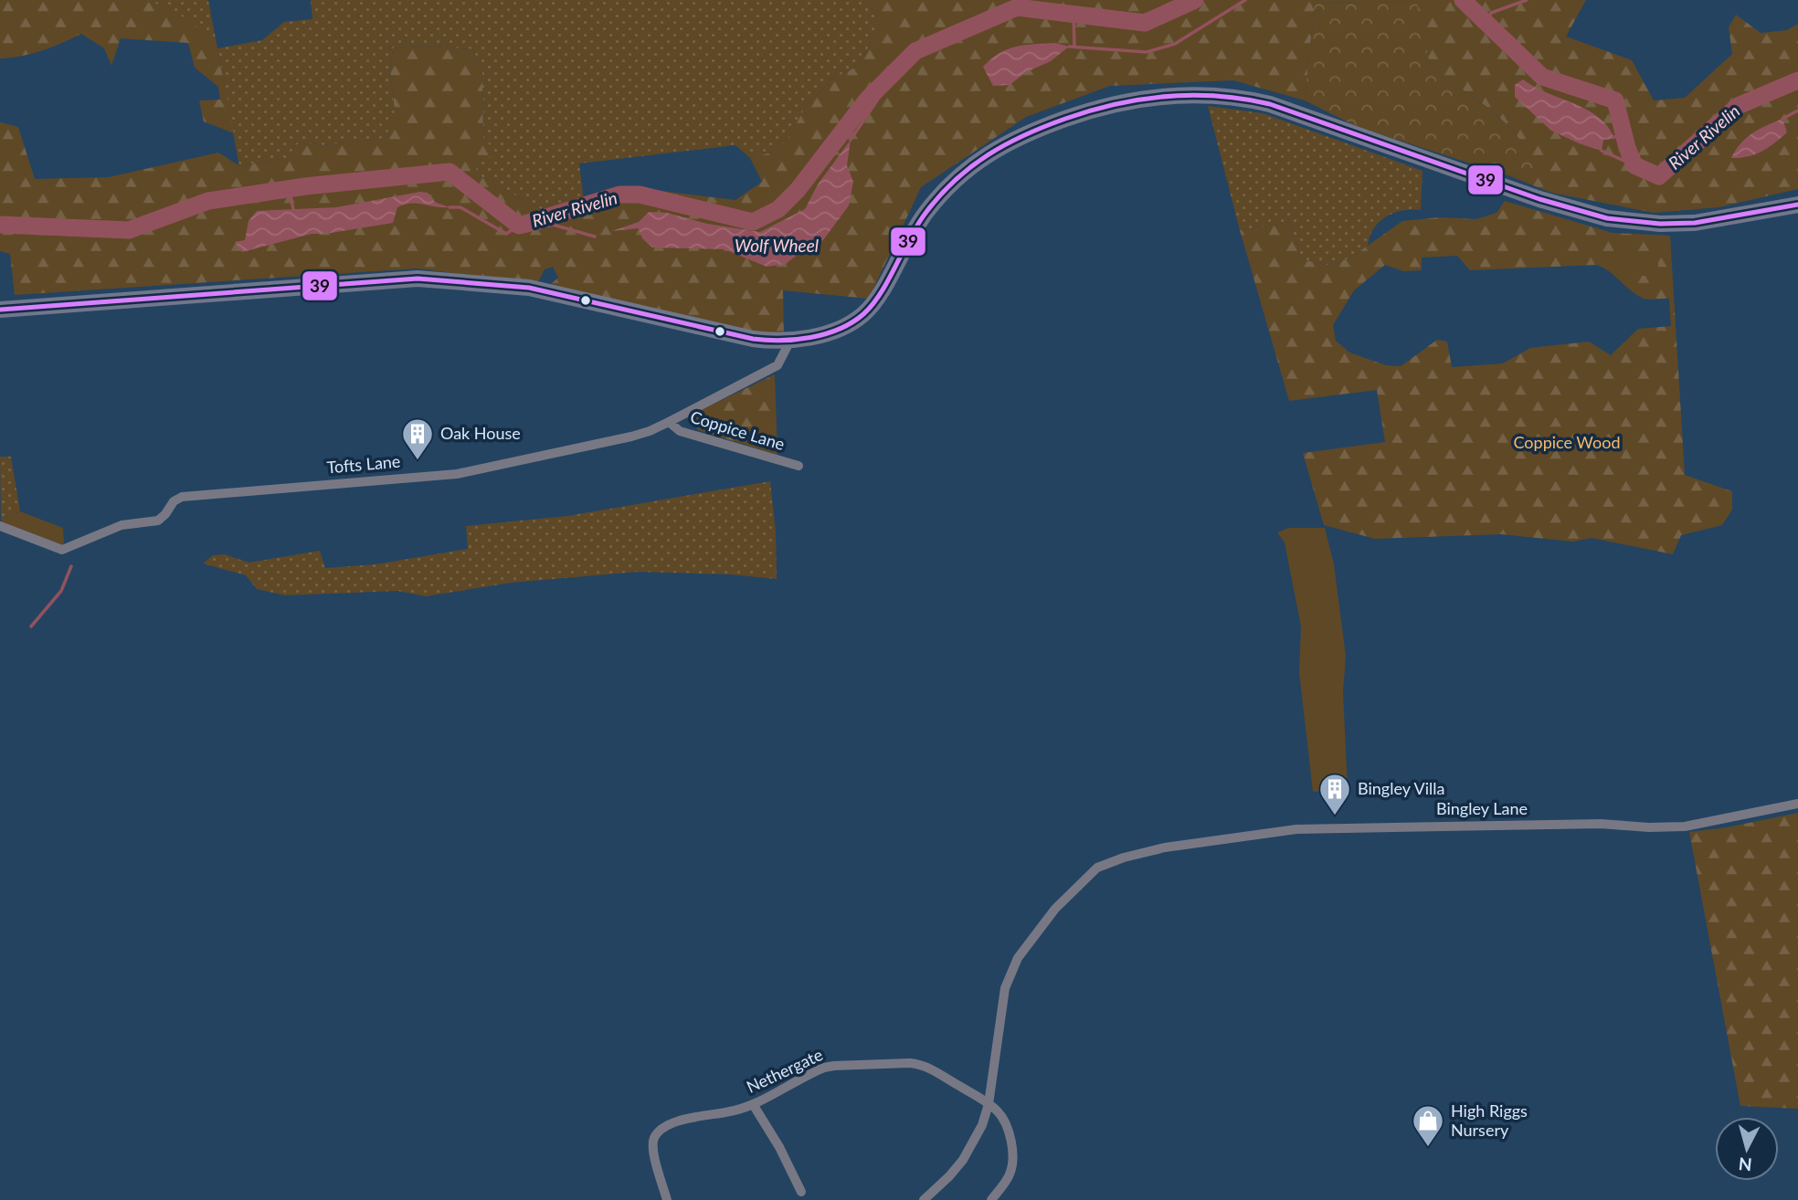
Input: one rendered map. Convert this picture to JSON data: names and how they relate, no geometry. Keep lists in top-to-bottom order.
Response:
{
  "streets": {
    "street": [
      "Coppice Lane",
      "Tofts Lane",
      "Bingley Lane",
      "Nethergate"
    ]
  },
  "crossings": [
    ["Coppice Lane", "Tofts Lane"],
    ["Bingley Lane", "Nethergate"]
  ],
  "water": ["River Rivelin", "Wolf Wheel"],
  "parks": ["Coppice Wood"],
  "places": {
    "building": ["Oak House", "Bingley Villa"],
    "shop": ["High Riggs Nursery"]
  },
  "lines": ["transit line 39"],
  "north": "bottom"
}
